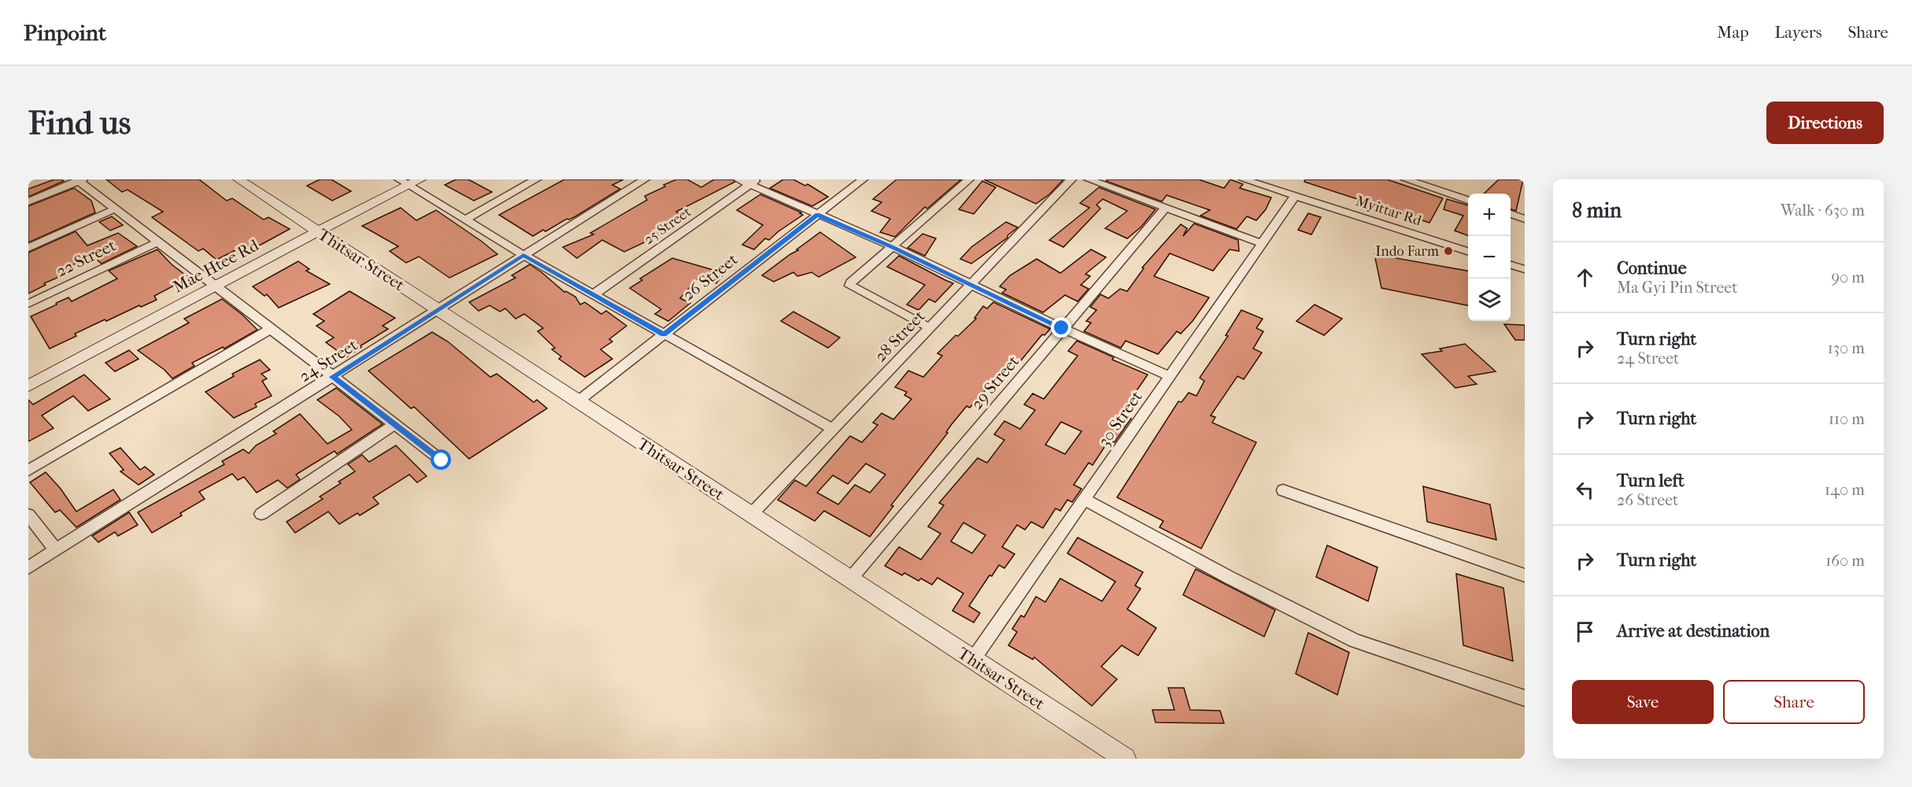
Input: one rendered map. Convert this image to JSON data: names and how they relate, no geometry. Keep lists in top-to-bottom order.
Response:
{
  "streets": {
    "street": [
      "Myittar Rd",
      "25 Street",
      "22 Street",
      "Thitsar Street",
      "Mae Htee Rd",
      "26 Street",
      "28 Street",
      "24 Street",
      "29 Street",
      "30 Street"
    ]
  },
  "crossings": [
    ["Myittar Rd", "30 Street"],
    ["Thitsar Street", "Mae Htee Rd"],
    ["Thitsar Street", "26 Street"],
    ["Thitsar Street", "28 Street"],
    ["Thitsar Street", "24 Street"],
    ["Thitsar Street", "29 Street"],
    ["Thitsar Street", "30 Street"]
  ],
  "places": ["Indo Farm"],
  "page": {
    "header": "Pinpoint",
    "nav": ["Map", "Layers", "Share"],
    "buttons": [
      "Directions",
      ["Save", "Share"]
    ],
    "title": "Find us",
    "heading": ["8 min", "Walk · 630 m"],
    "map_buttons": ["+", "−"],
    "list": [
      ["Continue", "Ma Gyi Pin Street", "90 m"],
      ["Turn right", "24 Street", "130 m"],
      ["Turn right", "110 m"],
      ["Turn left", "26 Street", "140 m"],
      ["Turn right", "160 m"],
      "Arrive at destination"
    ]
  }
}
